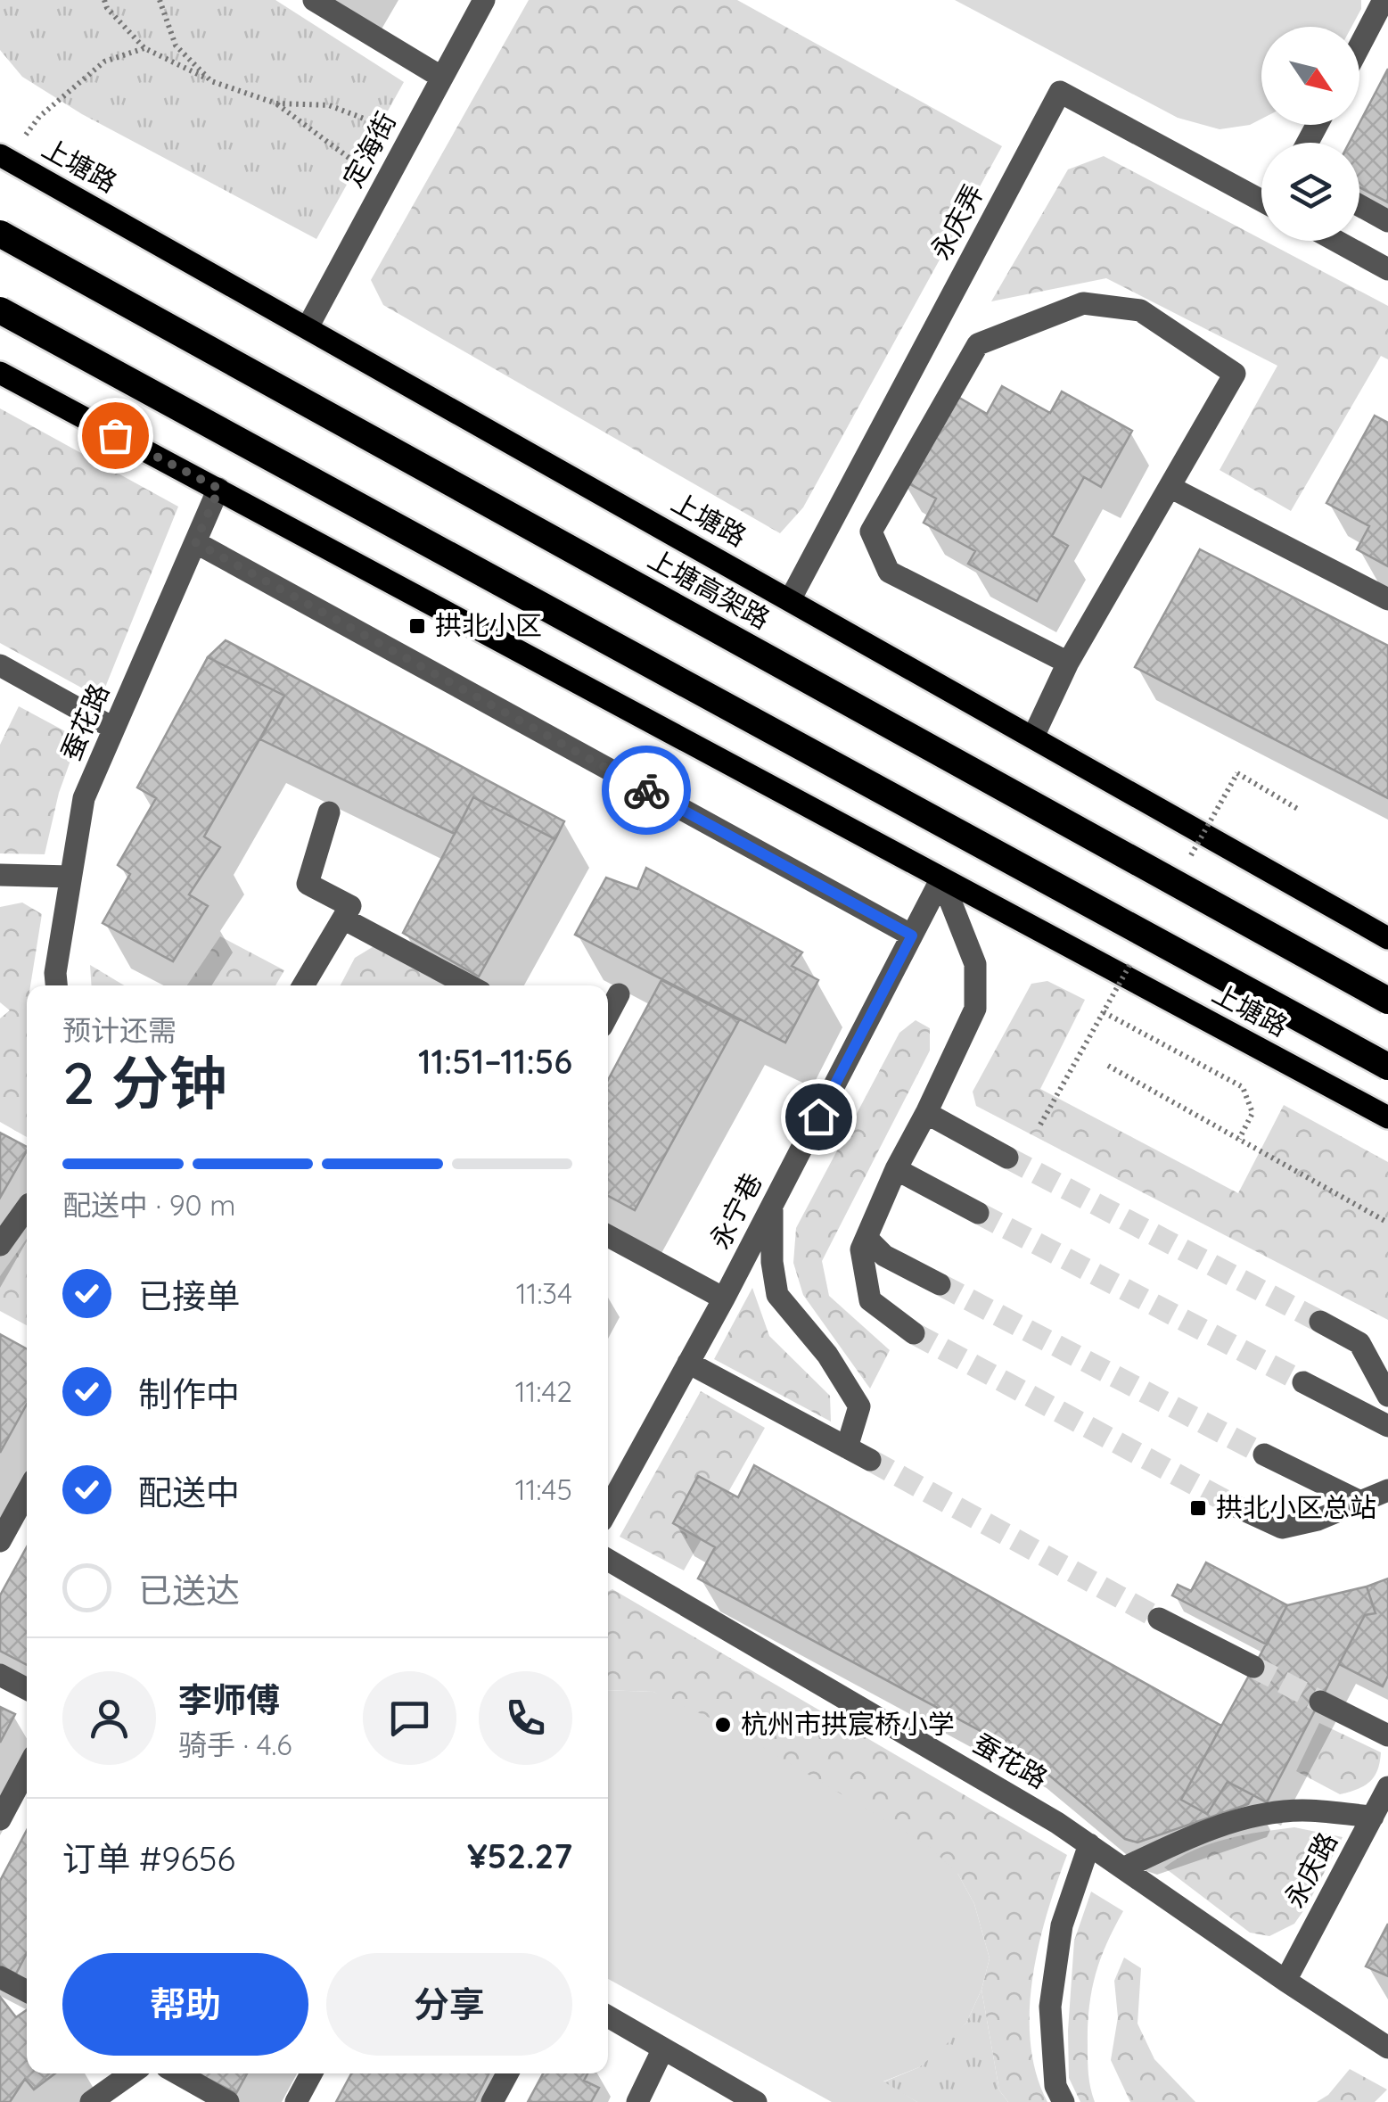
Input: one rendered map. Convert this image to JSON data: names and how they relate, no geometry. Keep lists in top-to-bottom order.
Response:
{
  "streets": {
    "highway": ["上塘高架路"],
    "main road": ["上塘路"],
    "street": [
      "定海街",
      "永庆弄",
      "蚕花路",
      "永宁巷",
      "永庆路"
    ]
  },
  "crossings": [
    ["定海街", "上塘路"],
    ["上塘路", "永庆弄"],
    ["上塘路", "蚕花路"],
    ["上塘路", "永宁巷"],
    ["蚕花路", "永庆路"]
  ],
  "places": {
    "transit": ["拱北小区", "拱北小区总站"],
    "other": ["杭州市拱宸桥小学"]
  },
  "north": "bottom right",
  "page": {
    "heading": ["2 分钟", "预计还需", "11:51–11:56"],
    "panel": [
      "李师傅",
      "骑手 · 4.6",
      "订单 #9656",
      "¥52.27"
    ],
    "bar": "配送中 · 90 m",
    "list": [
      ["已接单", "11:34"],
      ["制作中", "11:42"],
      ["配送中", "11:45"],
      "已送达"
    ],
    "buttons": ["帮助", "分享"]
  }
}
